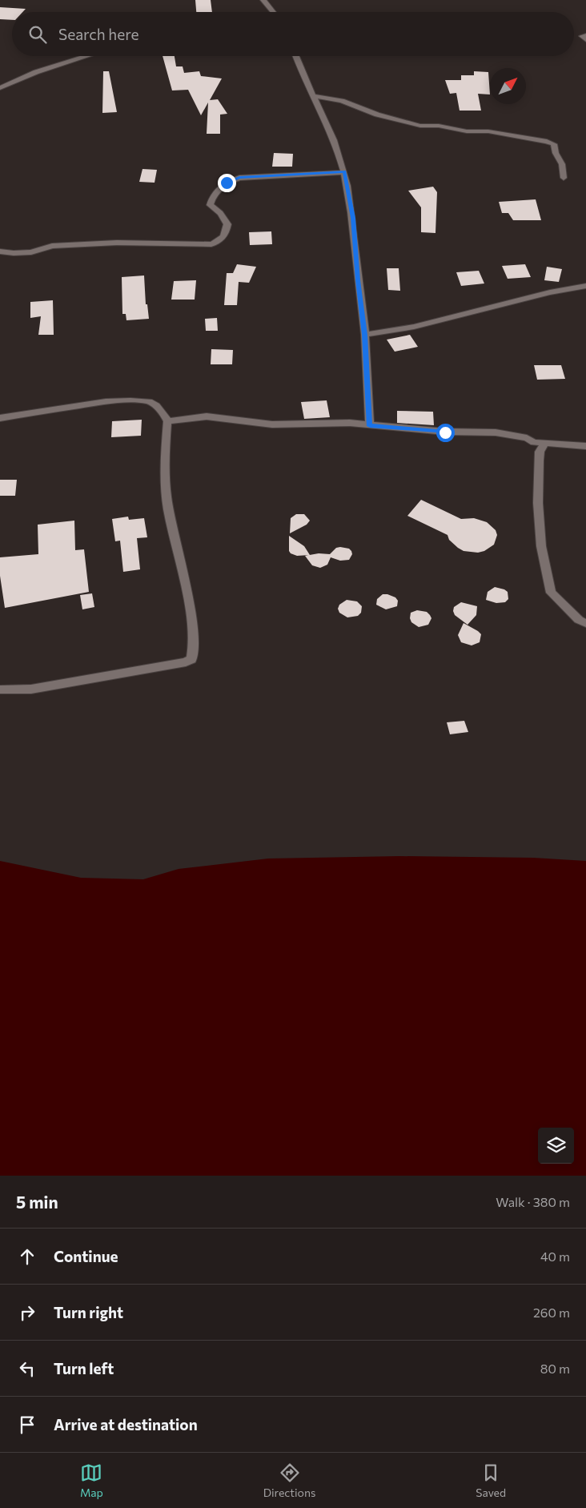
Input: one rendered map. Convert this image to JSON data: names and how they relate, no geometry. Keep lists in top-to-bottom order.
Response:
{
  "north": "top right",
  "page": {
    "search": "Search here",
    "heading": ["5 min", "Walk · 380 m"],
    "list": [
      ["Continue", "40 m"],
      ["Turn right", "260 m"],
      ["Turn left", "80 m"],
      "Arrive at destination"
    ],
    "nav": ["Map", "Directions", "Saved"]
  }
}
